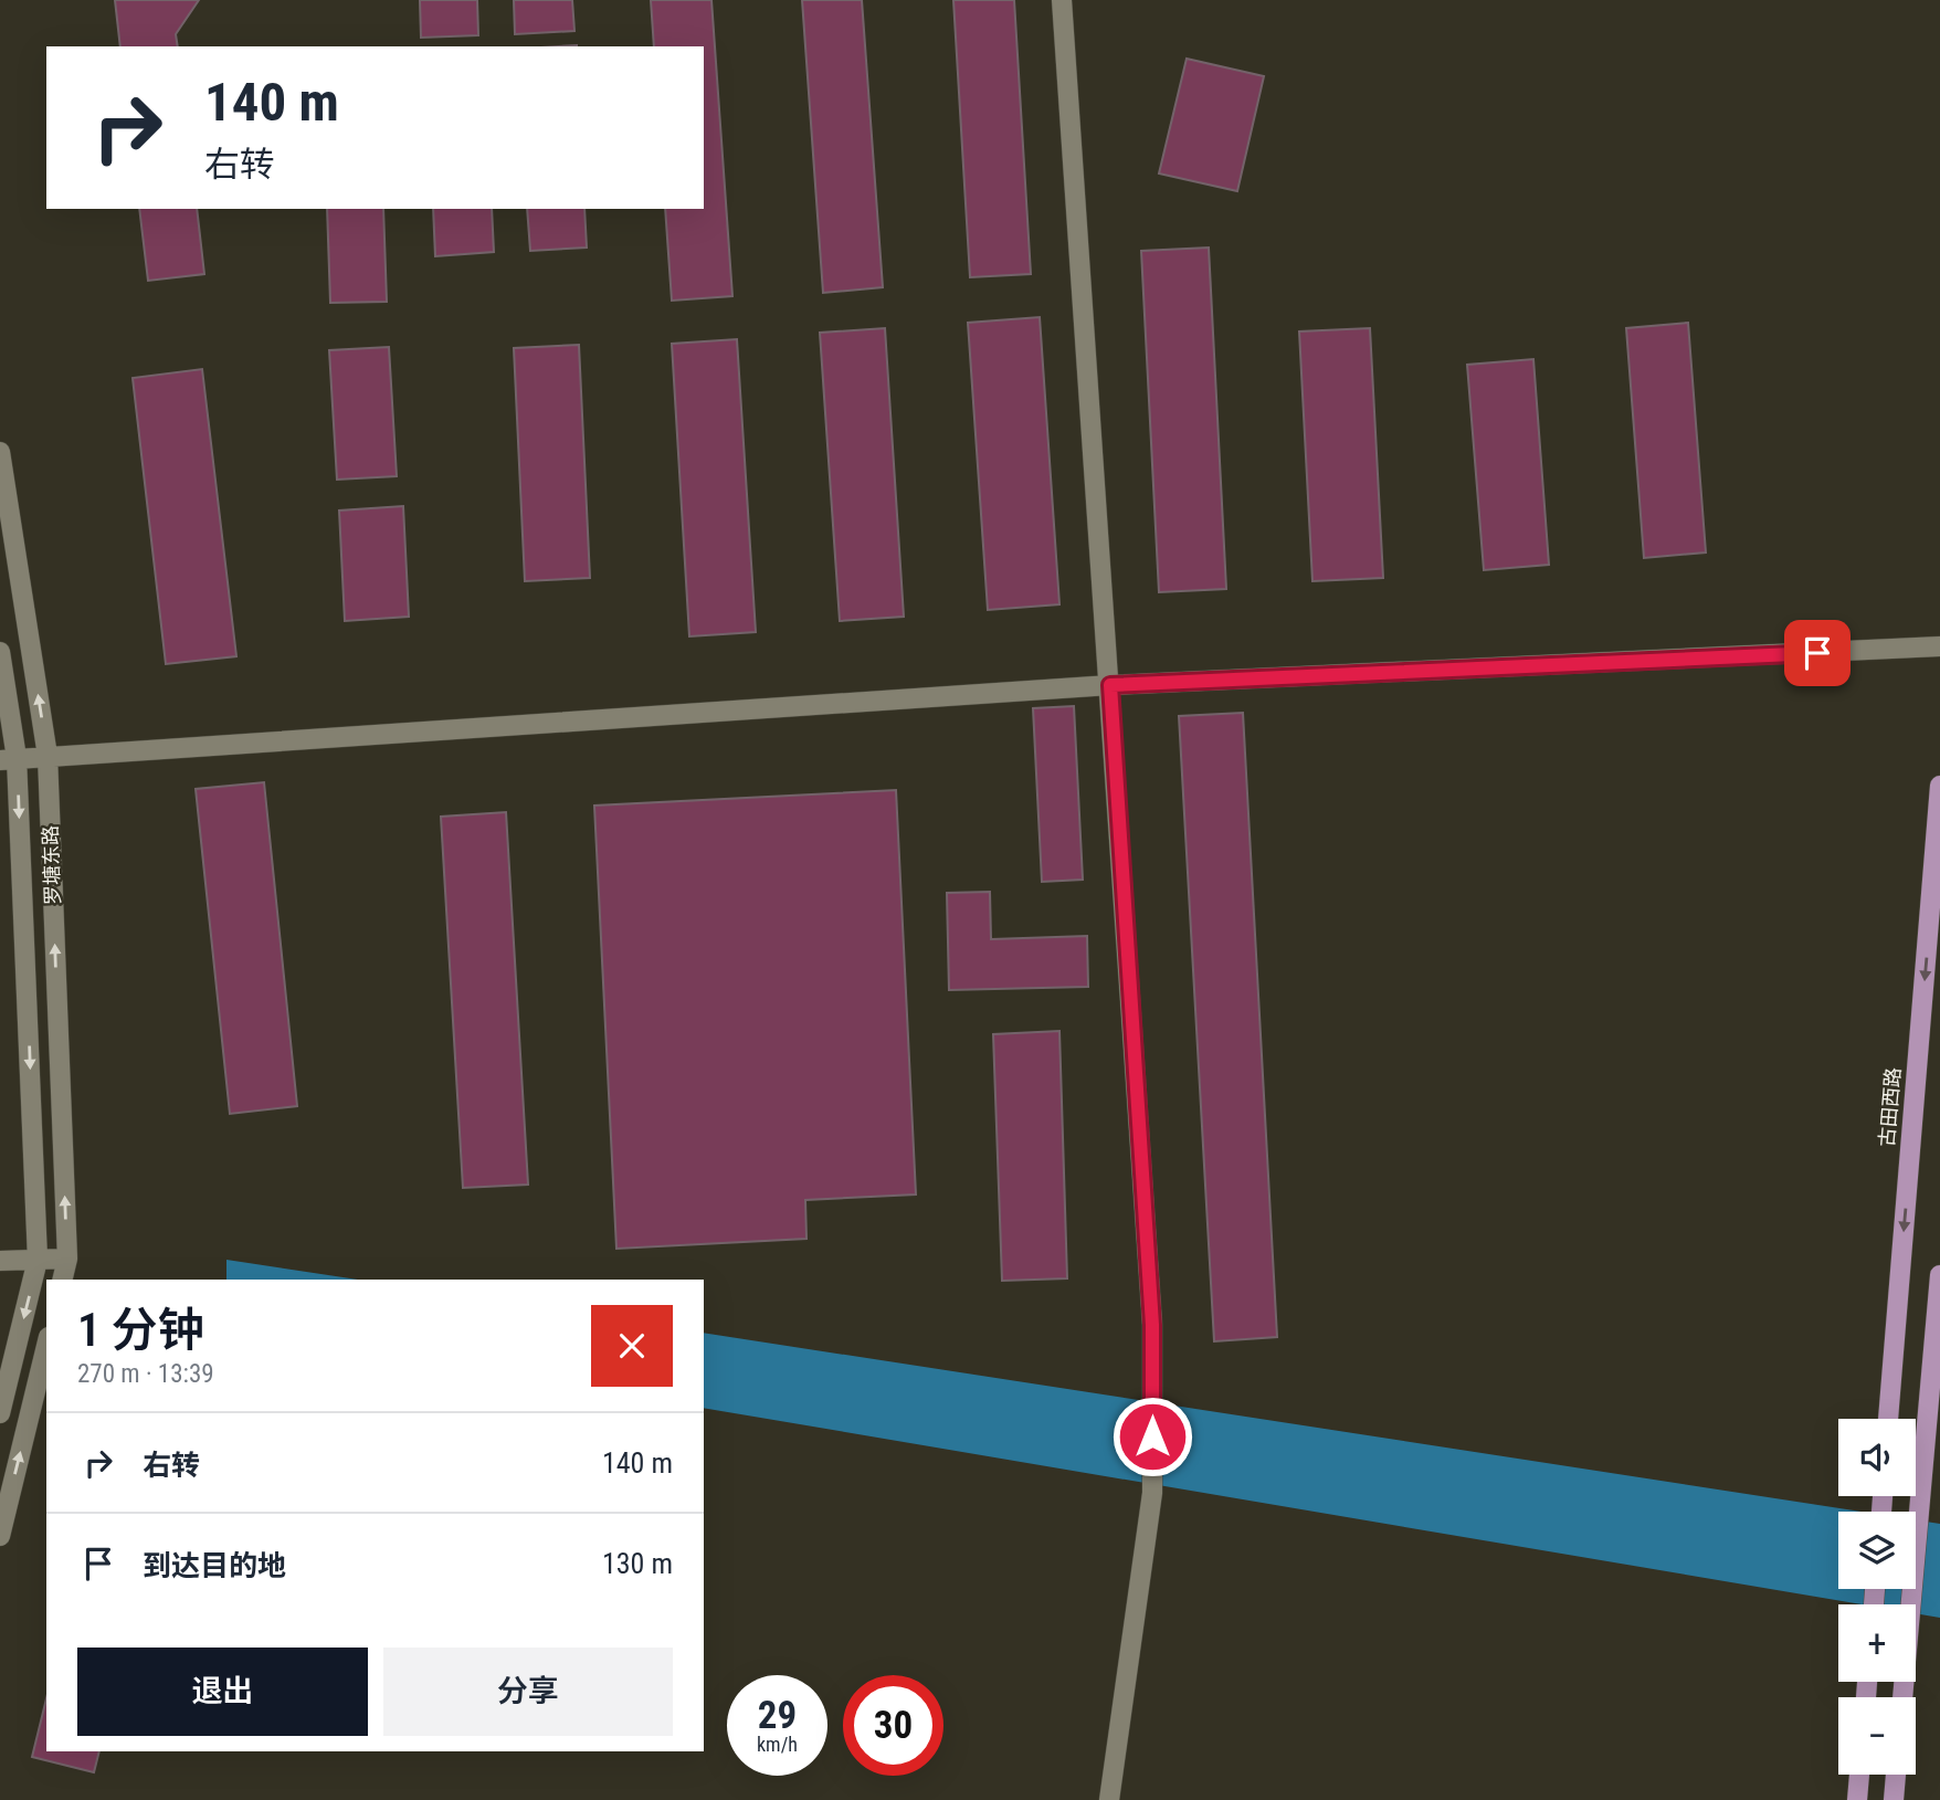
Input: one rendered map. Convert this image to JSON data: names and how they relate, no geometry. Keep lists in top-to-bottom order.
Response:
{
  "streets": {
    "main road": ["古田西路"],
    "street": ["罗塘东路"]
  },
  "one_way": ["古田西路"],
  "page": {
    "turn": ["140 m", "右转"],
    "heading": ["1 分钟", "270 m · 13:39"],
    "list": [
      {
        "name": "右转",
        "value": "140 m"
      },
      {
        "name": "到达目的地",
        "value": "130 m"
      }
    ],
    "map_buttons": ["+", "−"],
    "buttons": ["退出", "分享"],
    "speed": "29 km/h",
    "limit": "30"
  }
}
